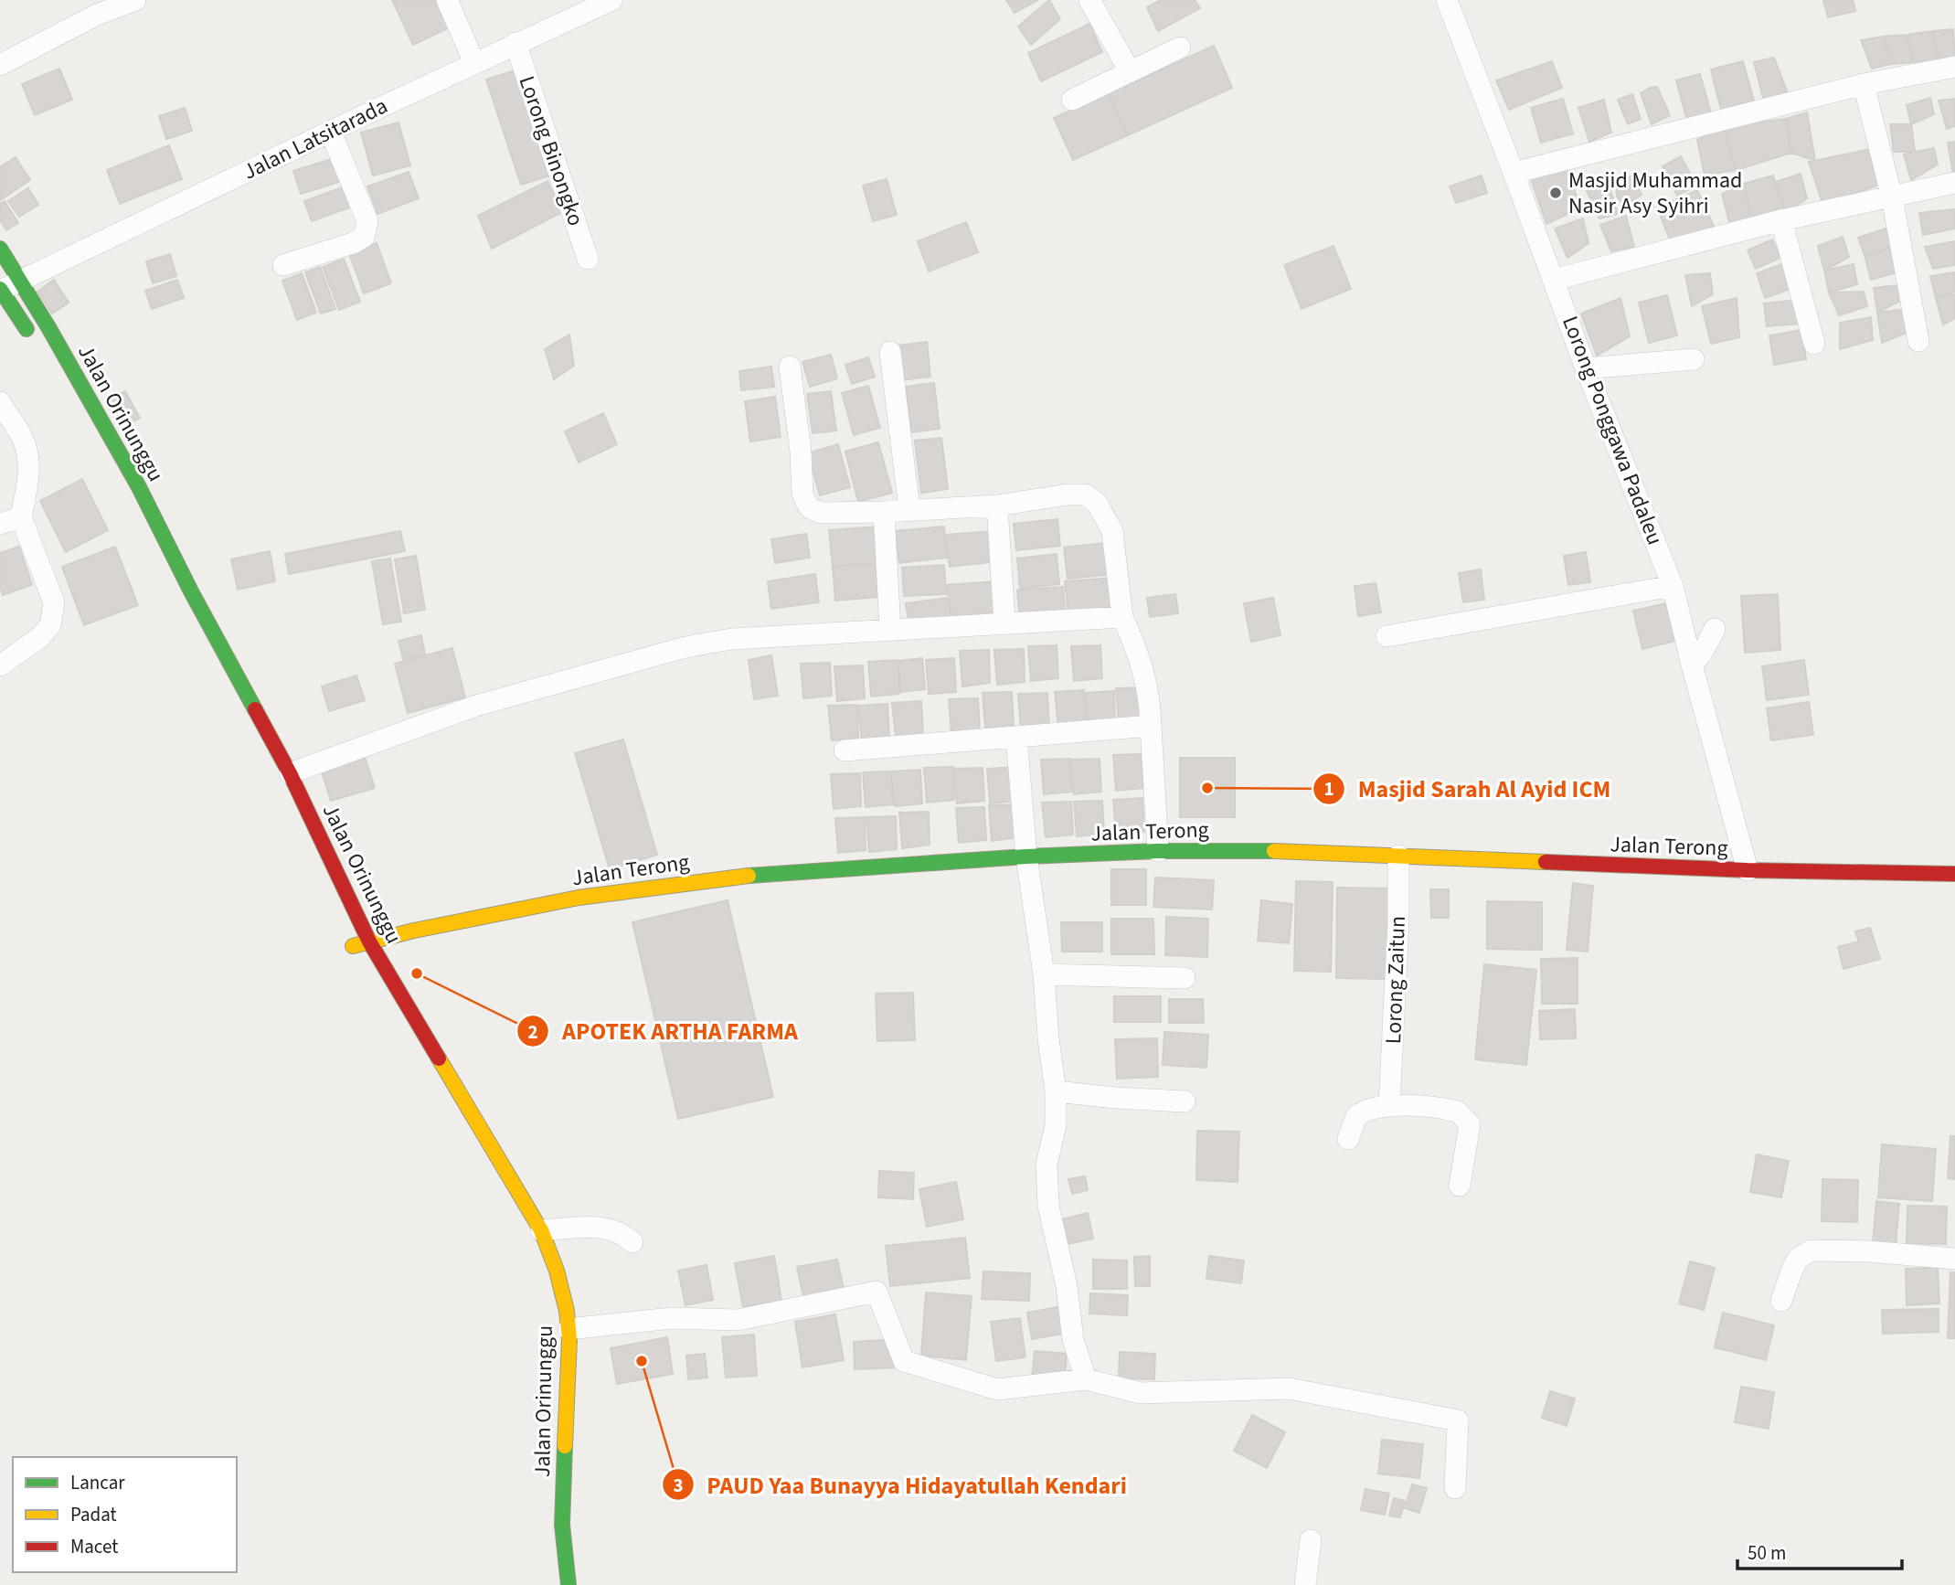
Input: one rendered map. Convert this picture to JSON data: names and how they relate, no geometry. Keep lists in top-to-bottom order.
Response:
{
  "streets": {
    "street": [
      "Jalan Latsitarada",
      "Lorong Binongko",
      "Jalan Orinunggu",
      "Lorong Ponggawa Padaleu",
      "Jalan Terong",
      "Lorong Zaitun"
    ]
  },
  "crossings": [
    ["Jalan Latsitarada", "Lorong Binongko"],
    ["Jalan Latsitarada", "Jalan Orinunggu"],
    ["Jalan Orinunggu", "Jalan Terong"],
    ["Lorong Ponggawa Padaleu", "Jalan Terong"],
    ["Jalan Terong", "Lorong Zaitun"]
  ],
  "places": [
    "Masjid Muhammad Nasir Asy Syihri",
    "Masjid Sarah Al Ayid ICM",
    "APOTEK ARTHA FARMA",
    "PAUD Yaa Bunayya Hidayatullah Kendari"
  ],
  "legend": ["Lancar", "Padat", "Macet"],
  "scale_bar": "50 m"
}
